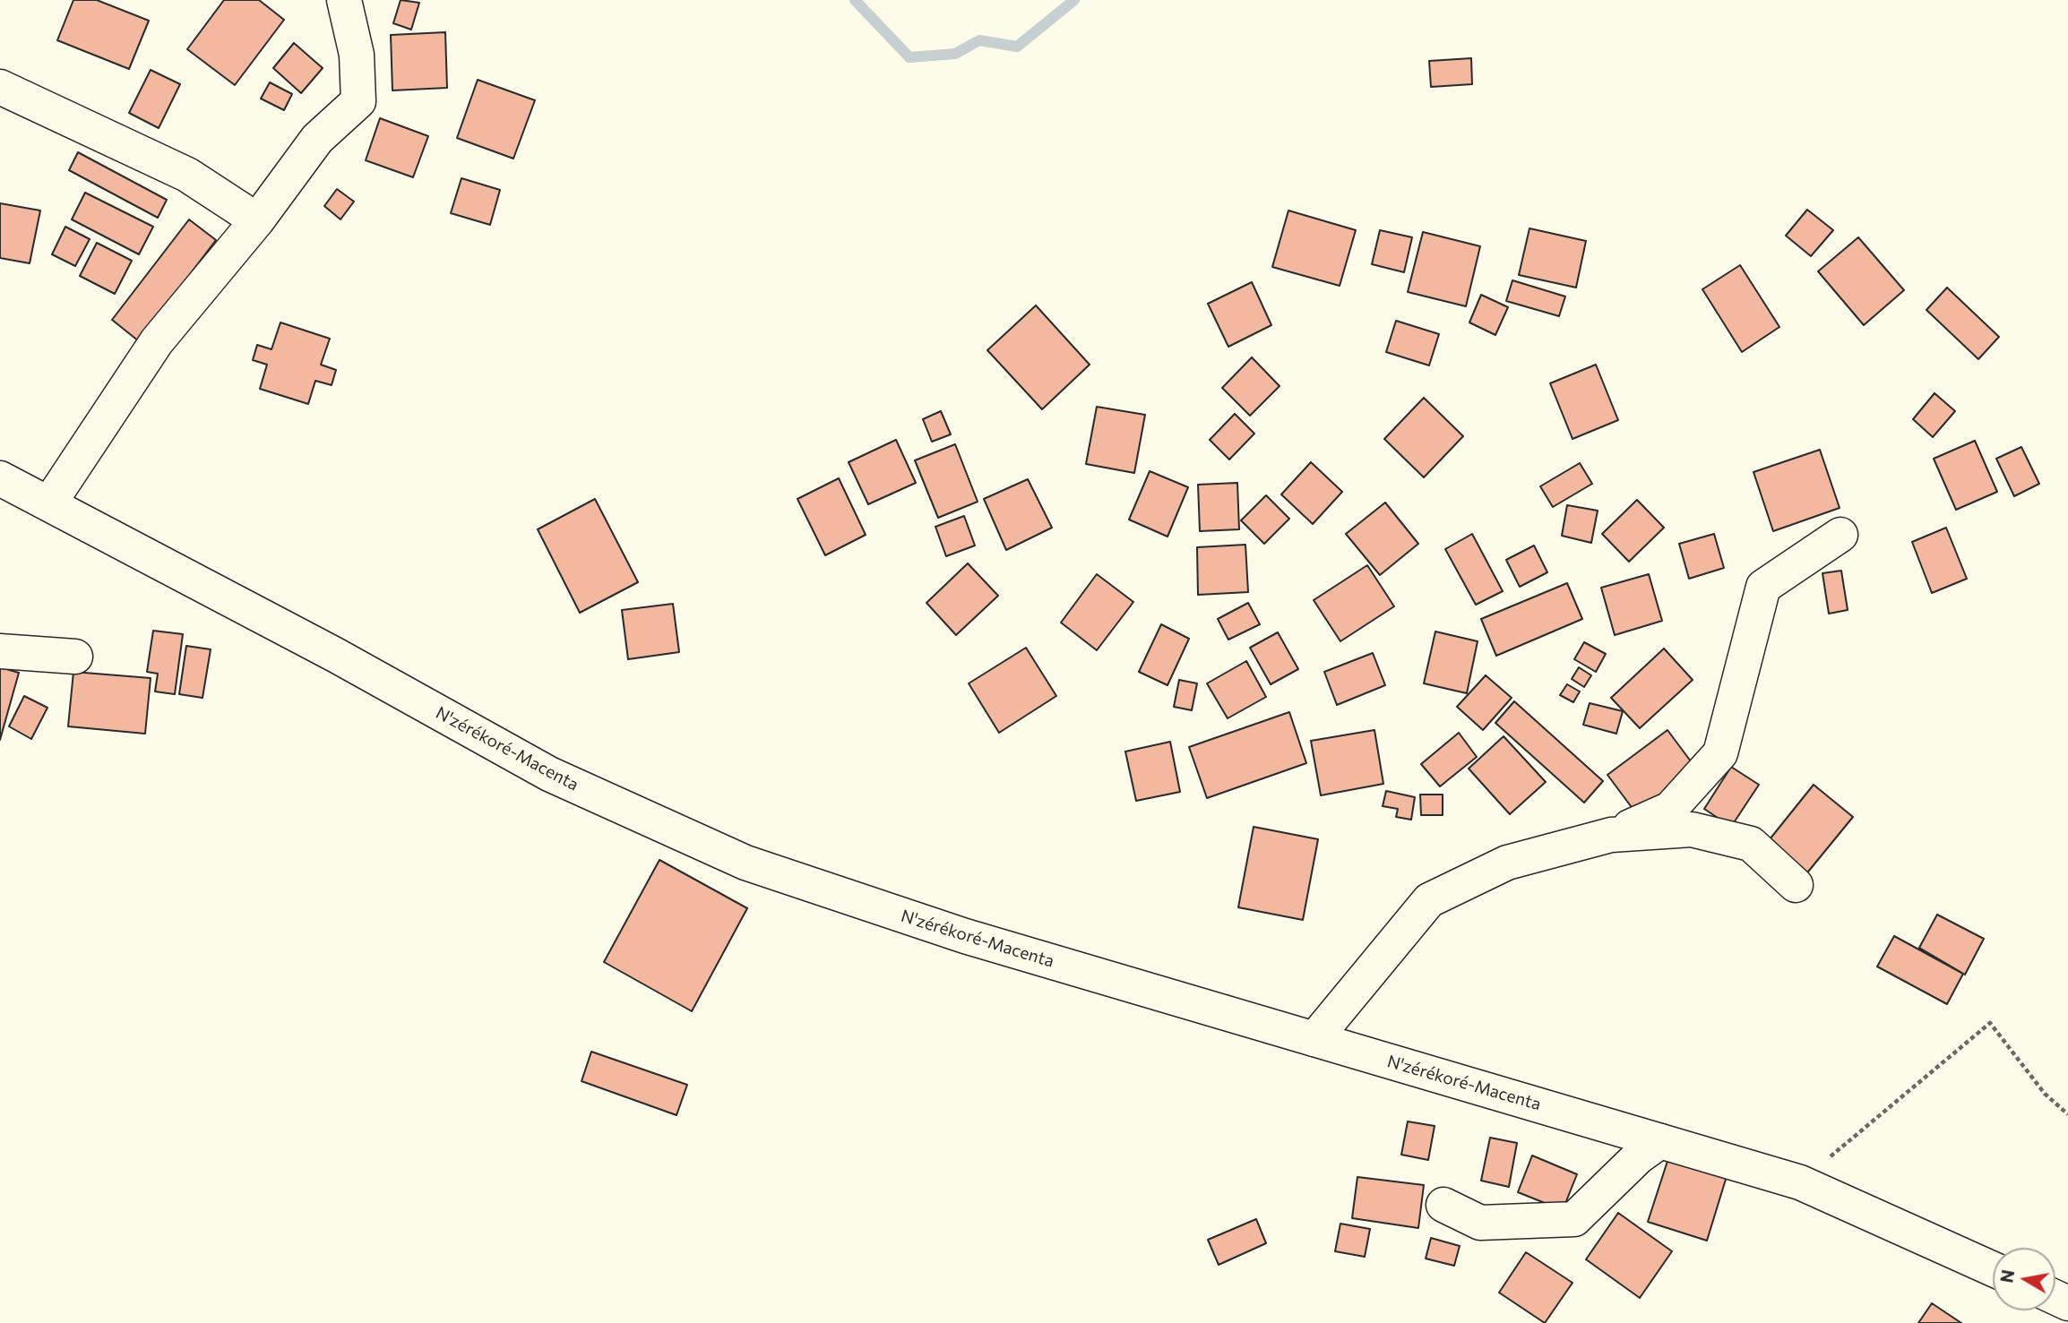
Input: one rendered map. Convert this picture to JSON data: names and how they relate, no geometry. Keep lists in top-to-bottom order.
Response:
{
  "streets": {
    "main road": ["N'zérékoré-Macenta"]
  },
  "north": "left"
}
